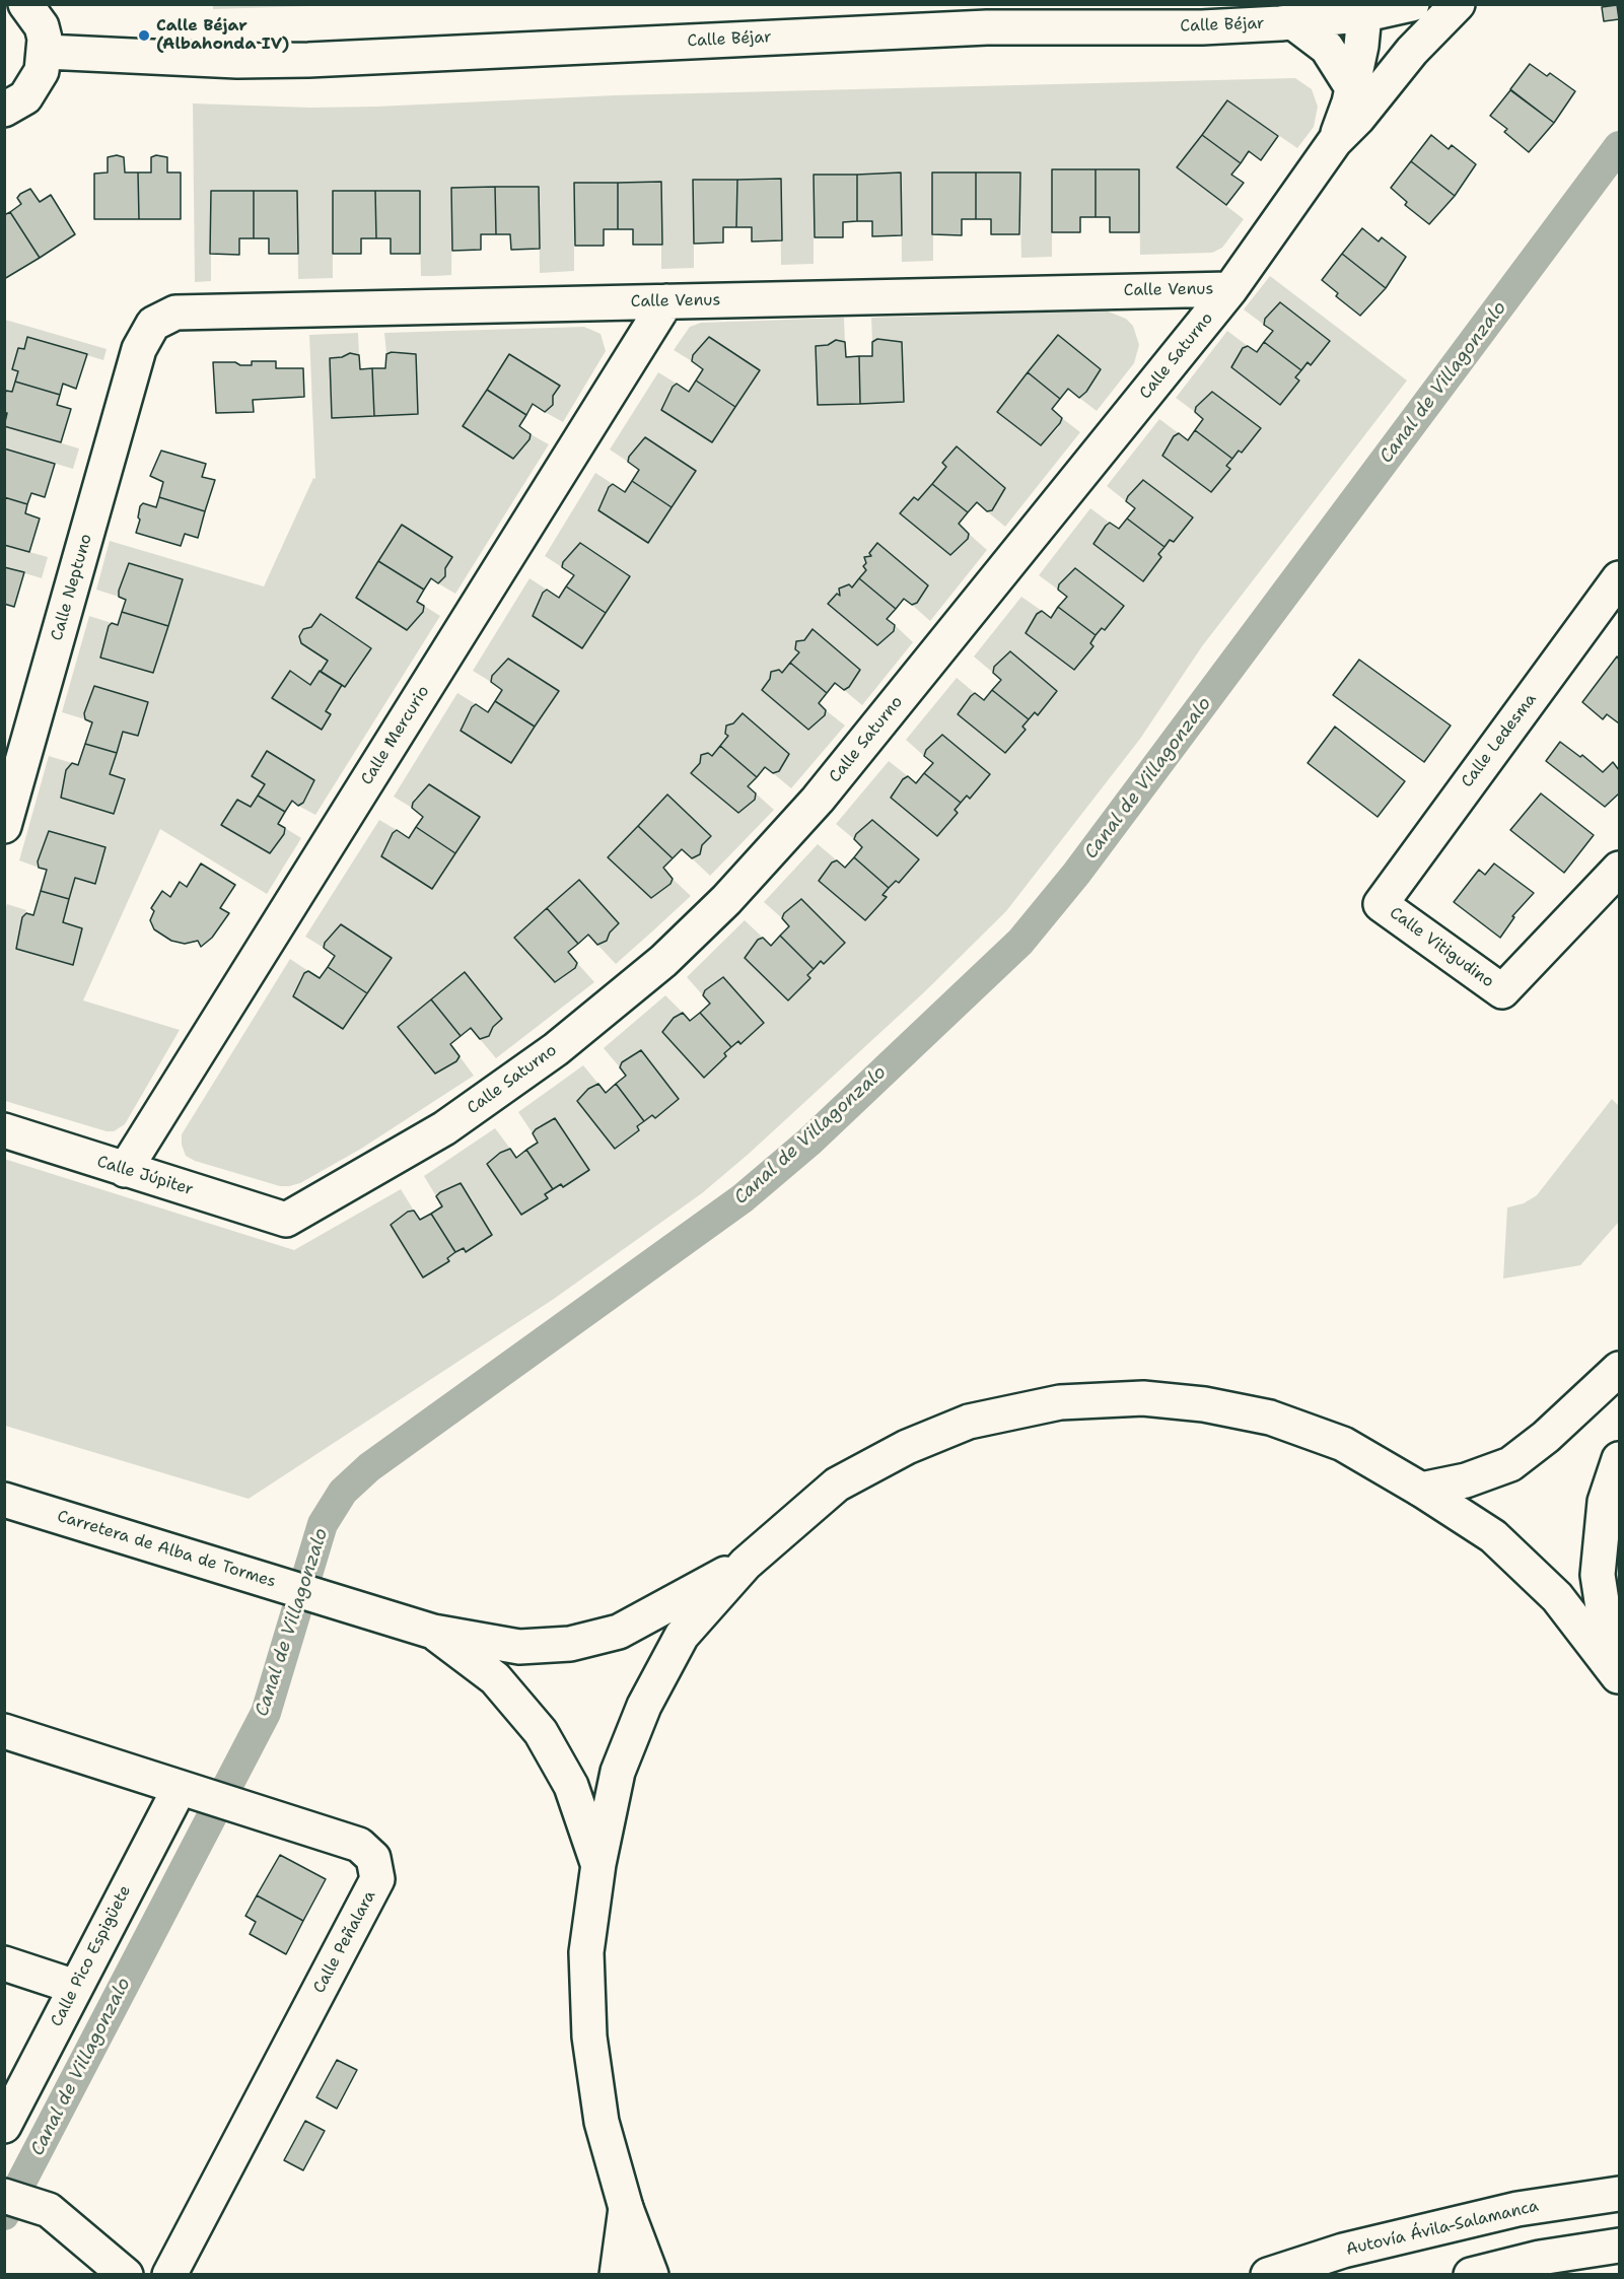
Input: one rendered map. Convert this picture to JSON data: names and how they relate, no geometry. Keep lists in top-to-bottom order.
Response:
{
  "streets": {
    "main road": [
      "Calle Béjar",
      "Calle Venus",
      "Calle Saturno",
      "Calle Neptuno",
      "Calle Mercurio",
      "Calle Ledesma",
      "Calle Vitigudino",
      "Calle Júpiter",
      "Carretera de Alba de Tormes",
      "Calle Peñalara",
      "Calle Pico Espigüete",
      "Autovía Ávila-Salamanca"
    ]
  },
  "crossings": [
    ["Calle Béjar", "Calle Saturno"],
    ["Calle Venus", "Calle Saturno"],
    ["Calle Venus", "Calle Neptuno"],
    ["Calle Venus", "Calle Mercurio"],
    ["Calle Saturno", "Calle Júpiter"],
    ["Calle Mercurio", "Calle Júpiter"],
    ["Calle Ledesma", "Calle Vitigudino"],
    ["Calle Peñalara", "Calle Pico Espigüete"]
  ],
  "water": ["Canal de Villagonzalo"],
  "places": ["Calle Béjar (Albahonda IV)"]
}
